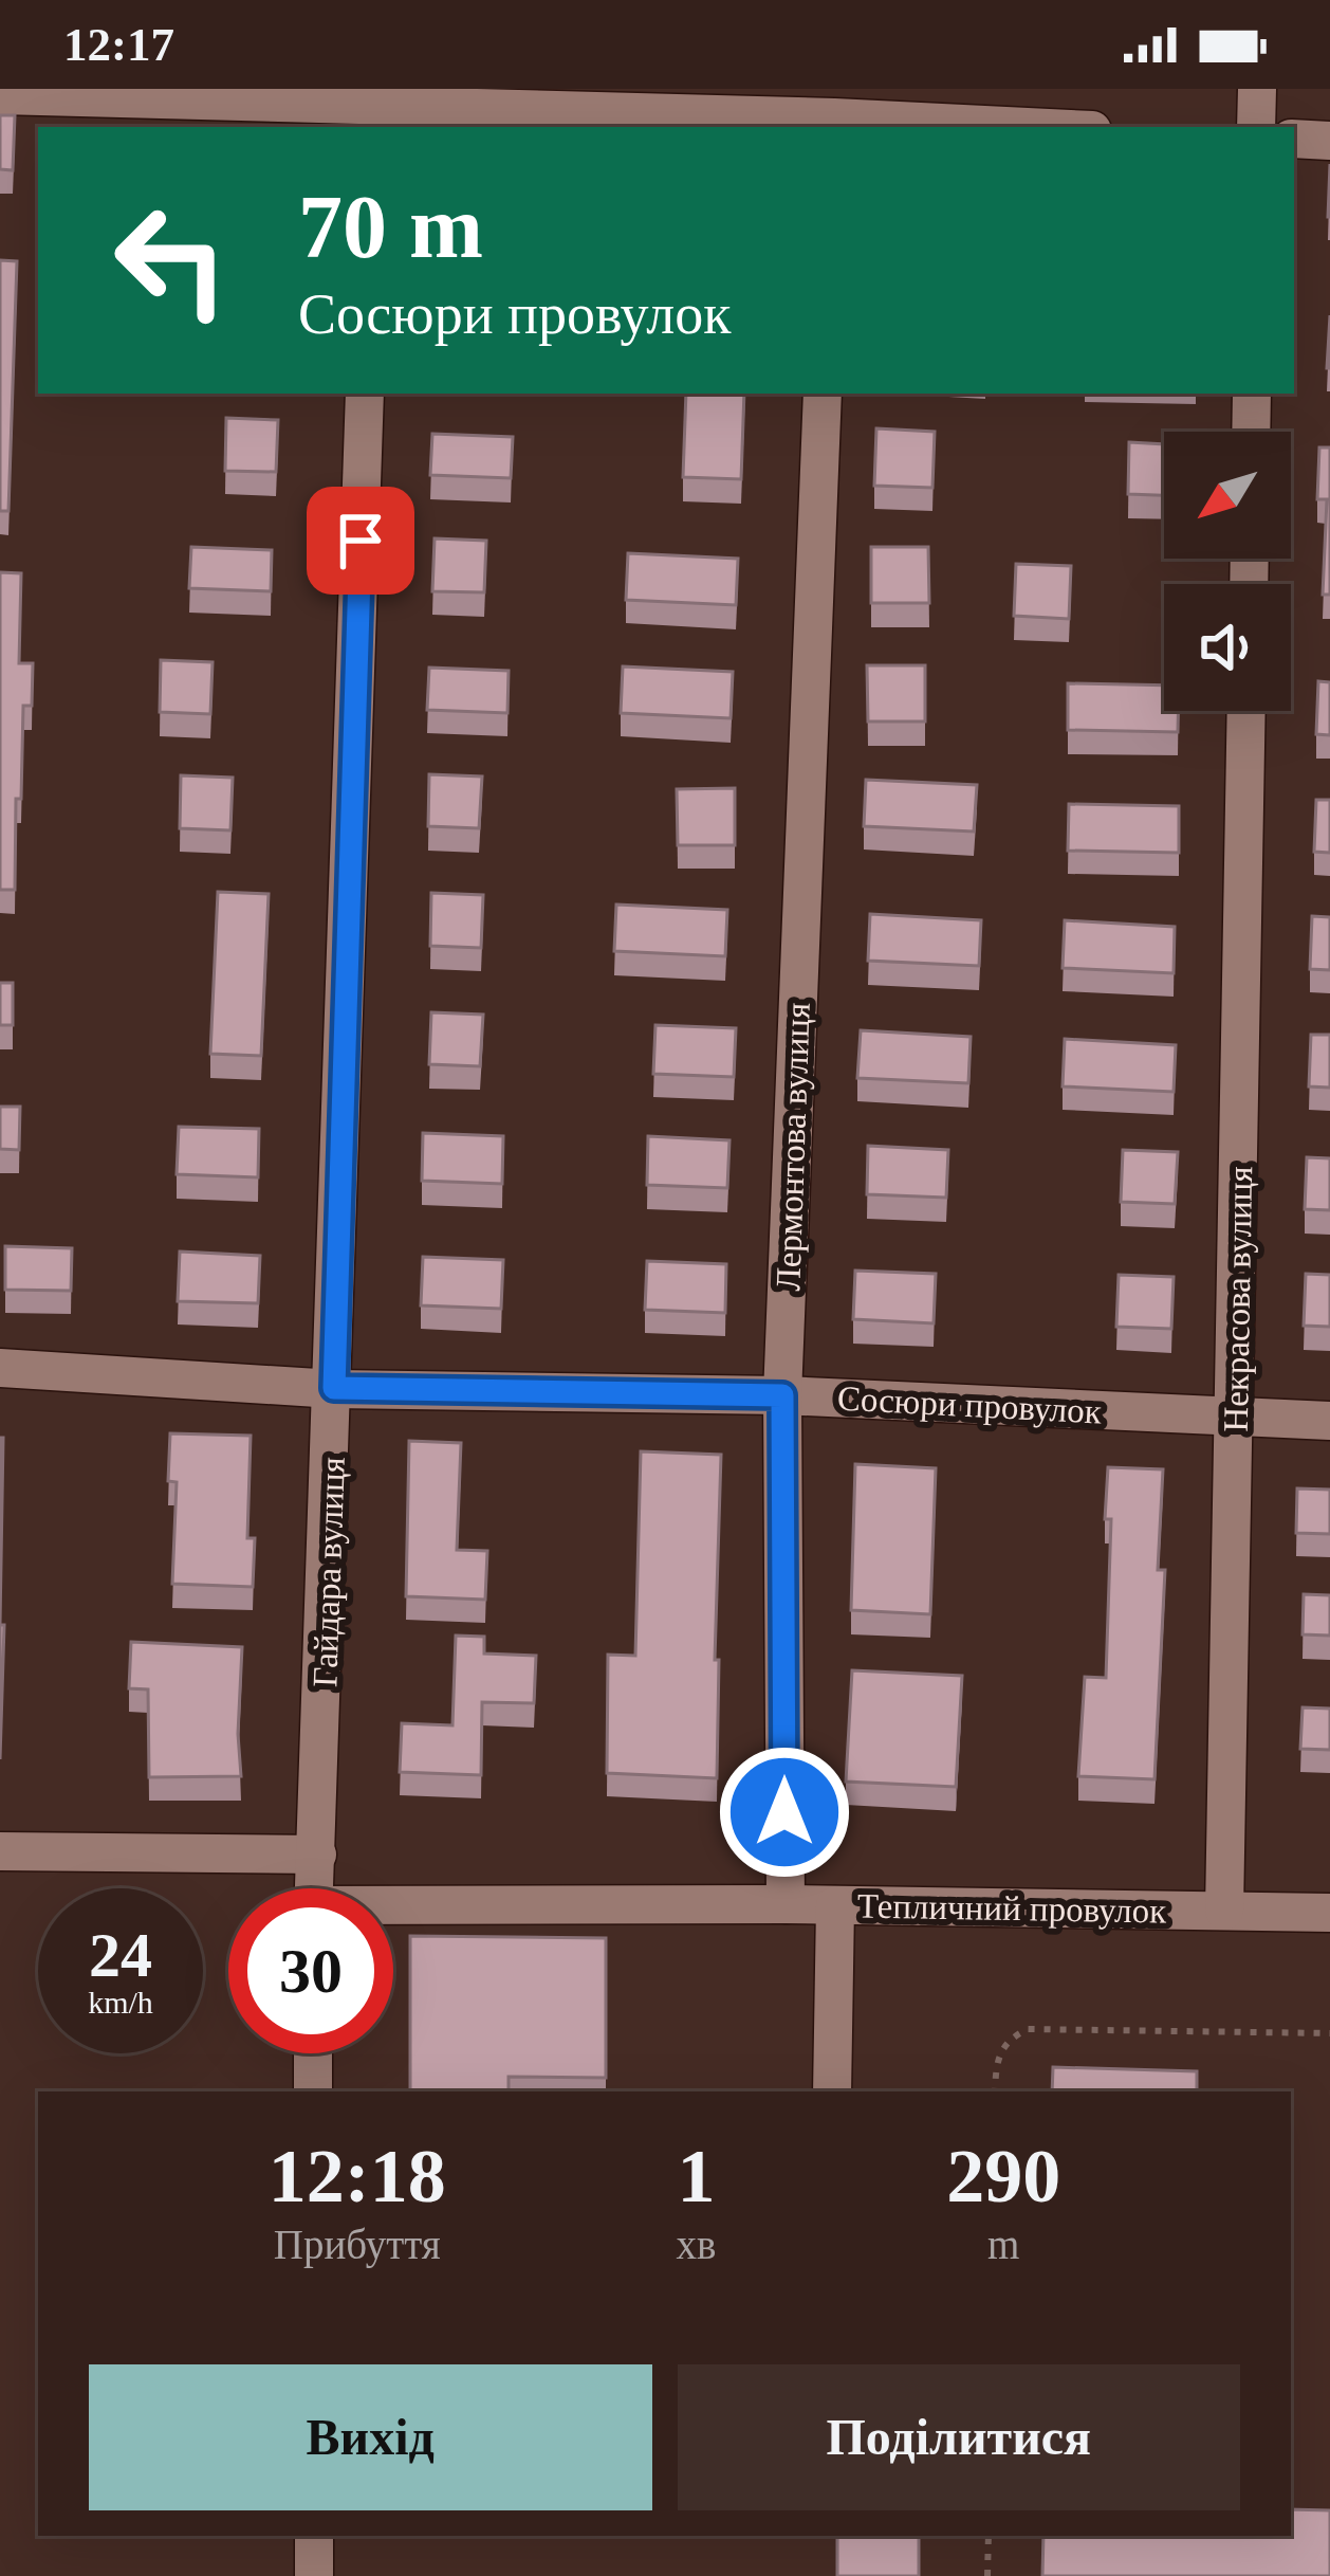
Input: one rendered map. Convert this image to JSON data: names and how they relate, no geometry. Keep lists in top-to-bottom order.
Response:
{
  "streets": {
    "street": [
      "Лермонтова вулиця",
      "Некрасова вулиця",
      "Сосюри провулок",
      "Гайдара вулиця",
      "Тепличний провулок"
    ]
  },
  "crossings": [
    ["Лермонтова вулиця", "Сосюри провулок"],
    ["Лермонтова вулиця", "Тепличний провулок"],
    ["Некрасова вулиця", "Сосюри провулок"],
    ["Некрасова вулиця", "Тепличний провулок"],
    ["Сосюри провулок", "Гайдара вулиця"]
  ],
  "north": "bottom left",
  "page": {
    "status": "12:17",
    "turn": ["70 m", "Сосюри провулок"],
    "speed": "24 km/h",
    "limit": "30",
    "eta": [
      "12:18",
      "Прибуття",
      "1",
      "хв",
      "290",
      "m"
    ],
    "buttons": ["Вихід", "Поділитися"]
  }
}
